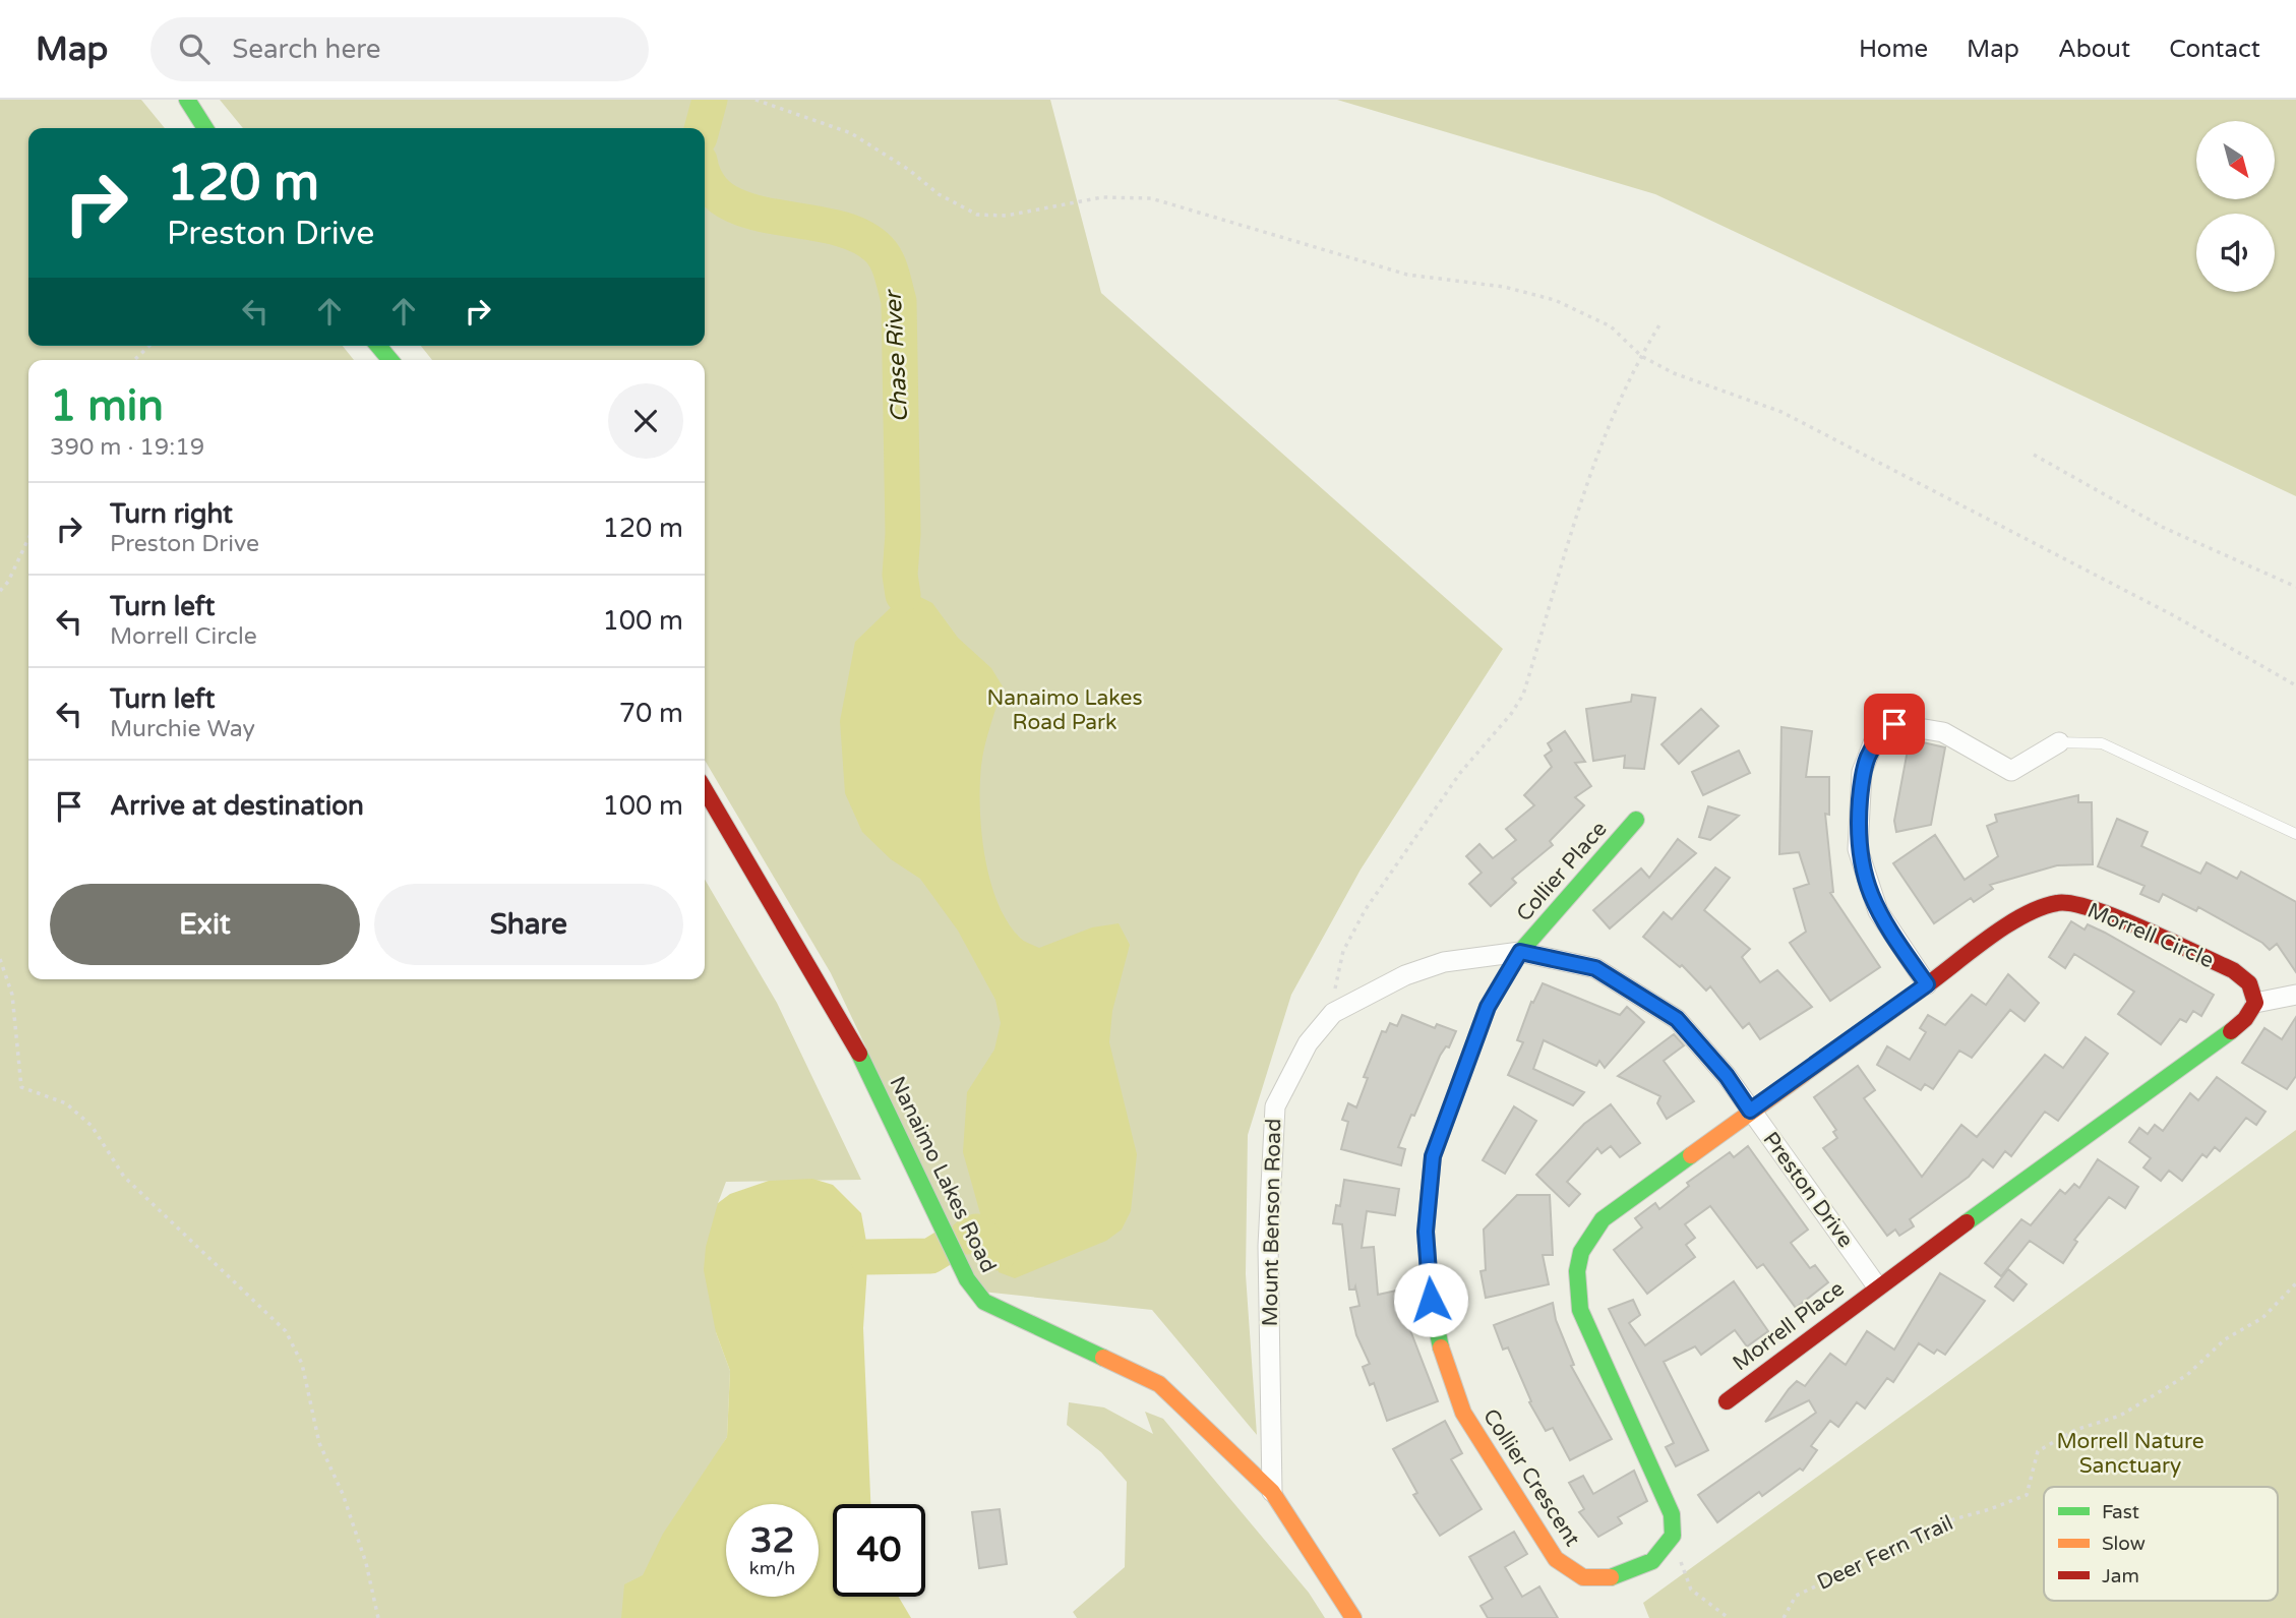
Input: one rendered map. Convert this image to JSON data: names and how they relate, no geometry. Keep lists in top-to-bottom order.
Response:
{
  "streets": {
    "street": [
      "Collier Place",
      "Morrell Circle",
      "Nanaimo Lakes Road",
      "Preston Drive",
      "Mount Benson Road",
      "Morrell Place",
      "Collier Crescent"
    ],
    "path": ["Deer Fern Trail"]
  },
  "crossings": [
    ["Collier Place", "Preston Drive"],
    ["Collier Place", "Collier Crescent"],
    ["Morrell Circle", "Preston Drive"],
    ["Nanaimo Lakes Road", "Mount Benson Road"],
    ["Preston Drive", "Mount Benson Road"],
    ["Preston Drive", "Morrell Place"],
    ["Preston Drive", "Collier Crescent"]
  ],
  "water": ["Chase River"],
  "parks": ["Nanaimo Lakes Road Park", "Morrell Nature Sanctuary"],
  "legend": ["Fast", "Slow", "Jam"],
  "north": "bottom right",
  "page": {
    "header": "Map",
    "search": "Search here",
    "nav": [
      "Home",
      "Map",
      "About",
      "Contact"
    ],
    "turn": ["120 m", "Preston Drive"],
    "heading": ["1 min", "390 m · 19:19"],
    "list": [
      {
        "name": "Turn right",
        "note": "Preston Drive",
        "value": "120 m"
      },
      {
        "name": "Turn left",
        "note": "Morrell Circle",
        "value": "100 m"
      },
      {
        "name": "Turn left",
        "note": "Murchie Way",
        "value": "70 m"
      },
      {
        "name": "Arrive at destination",
        "value": "100 m"
      }
    ],
    "buttons": ["Exit", "Share"],
    "speed": "32 km/h",
    "limit": "40"
  }
}
